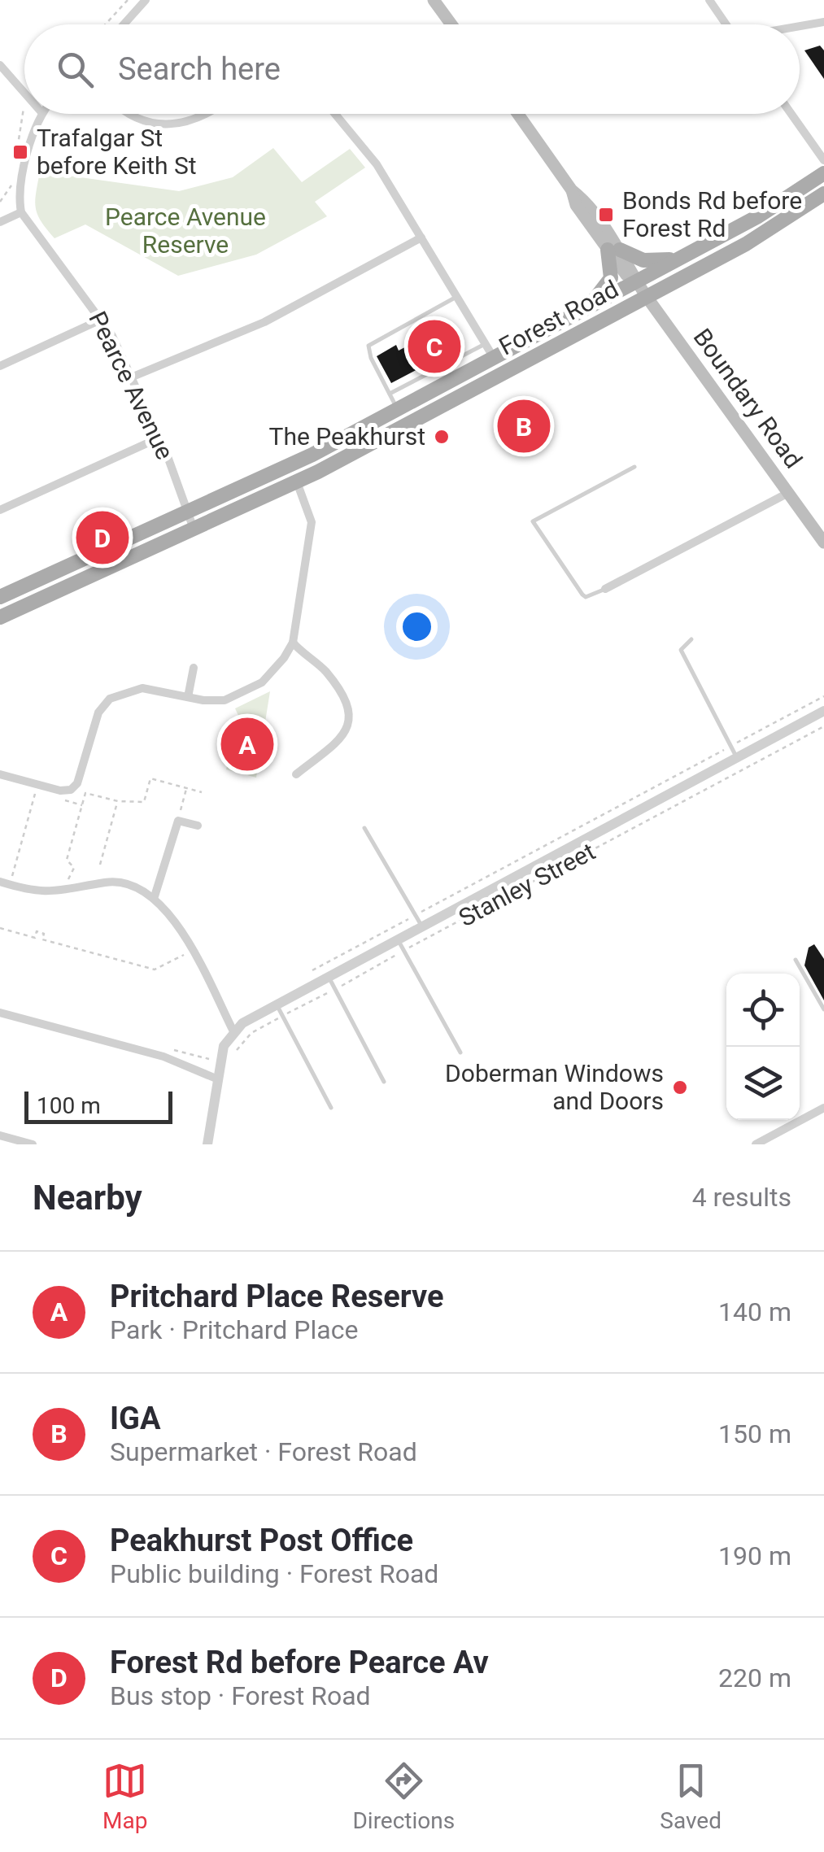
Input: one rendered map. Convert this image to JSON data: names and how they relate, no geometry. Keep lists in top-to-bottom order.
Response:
{
  "streets": {
    "main road": ["Forest Road", "Boundary Road"],
    "street": ["Pearce Avenue", "Stanley Street"]
  },
  "crossings": [
    ["Forest Road", "Pearce Avenue"],
    ["Forest Road", "Boundary Road"]
  ],
  "parks": ["Pearce Avenue Reserve"],
  "places": {
    "transit": ["Trafalgar St before Keith St", "Bonds Rd before Forest Rd"],
    "other": ["The Peakhurst", "Doberman Windows and Doors"]
  },
  "scale_bar": "100 m",
  "page": {
    "search": "Search here",
    "pins": [
      "C",
      "B",
      "D",
      "A"
    ],
    "scale": "100 m",
    "heading": ["Nearby", "4 results"],
    "list": [
      {
        "mark": "A",
        "name": "Pritchard Place Reserve",
        "note": "Park · Pritchard Place",
        "value": "140 m"
      },
      {
        "mark": "B",
        "name": "IGA",
        "note": "Supermarket · Forest Road",
        "value": "150 m"
      },
      {
        "mark": "C",
        "name": "Peakhurst Post Office",
        "note": "Public building · Forest Road",
        "value": "190 m"
      },
      {
        "mark": "D",
        "name": "Forest Rd before Pearce Av",
        "note": "Bus stop · Forest Road",
        "value": "220 m"
      }
    ],
    "nav": ["Map", "Directions", "Saved"]
  }
}
